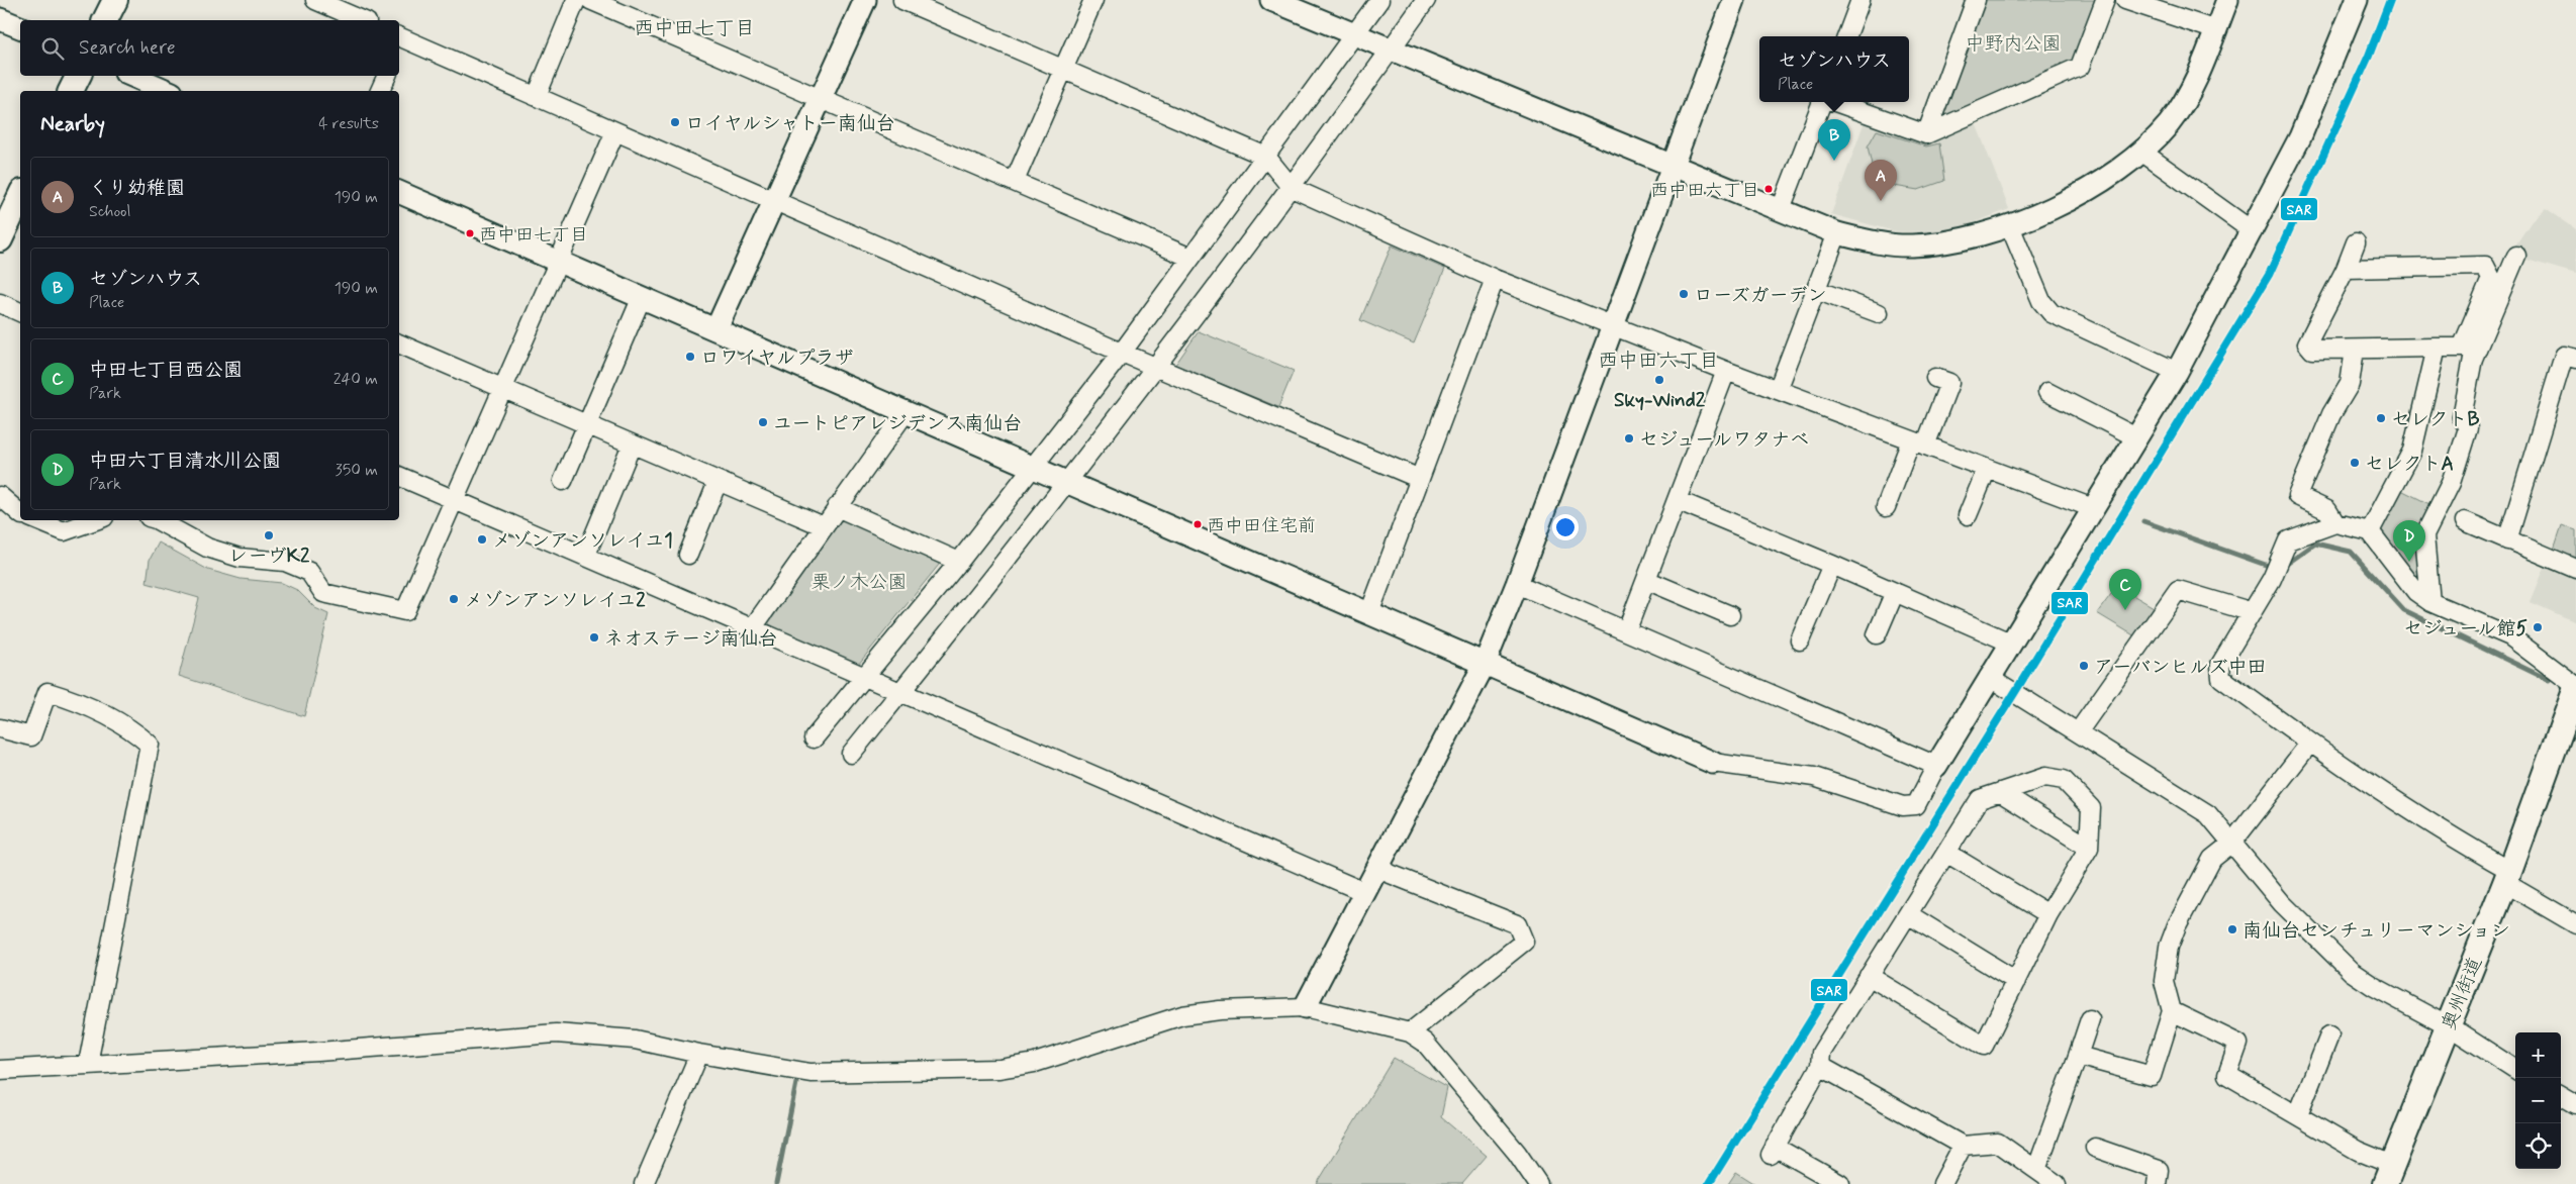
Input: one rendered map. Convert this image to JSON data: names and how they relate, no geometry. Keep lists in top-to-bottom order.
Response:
{
  "streets": {
    "main road": ["奥州街道"]
  },
  "districts": ["西中田七丁目", "西中田六丁目"],
  "parks": ["中野内公園", "栗ノ木公園"],
  "places": [
    "ロイヤルシャトー南仙台",
    "西中田六丁目",
    "西中田七丁目",
    "ローズガーデン",
    "ロワイヤルプラザ",
    "Sky-Wind2",
    "セレクトB",
    "ユートピアレジデンス南仙台",
    "セジュールワタナベ",
    "セレクトA",
    "西中田住宅前",
    "レーヴK2",
    "メゾンアンソレイユ1",
    "メゾンアンソレイユ2",
    "セジュール館5",
    "ネオステージ南仙台",
    "アーバンヒルズ中田",
    "南仙台センチュリーマンション"
  ],
  "lines": ["transit line SAR"],
  "page": {
    "search": "Search here",
    "popup": ["セゾンハウス", "Place"],
    "heading": ["Nearby", "4 results"],
    "pins": [
      "B",
      "A",
      "D",
      "C"
    ],
    "list": [
      {
        "mark": "A",
        "name": "くり幼稚園",
        "note": "School",
        "value": "190 m"
      },
      {
        "mark": "B",
        "name": "セゾンハウス",
        "note": "Place",
        "value": "190 m"
      },
      {
        "mark": "C",
        "name": "中田七丁目西公園",
        "note": "Park",
        "value": "240 m"
      },
      {
        "mark": "D",
        "name": "中田六丁目清水川公園",
        "note": "Park",
        "value": "350 m"
      }
    ],
    "map_buttons": ["+", "−"]
  }
}
